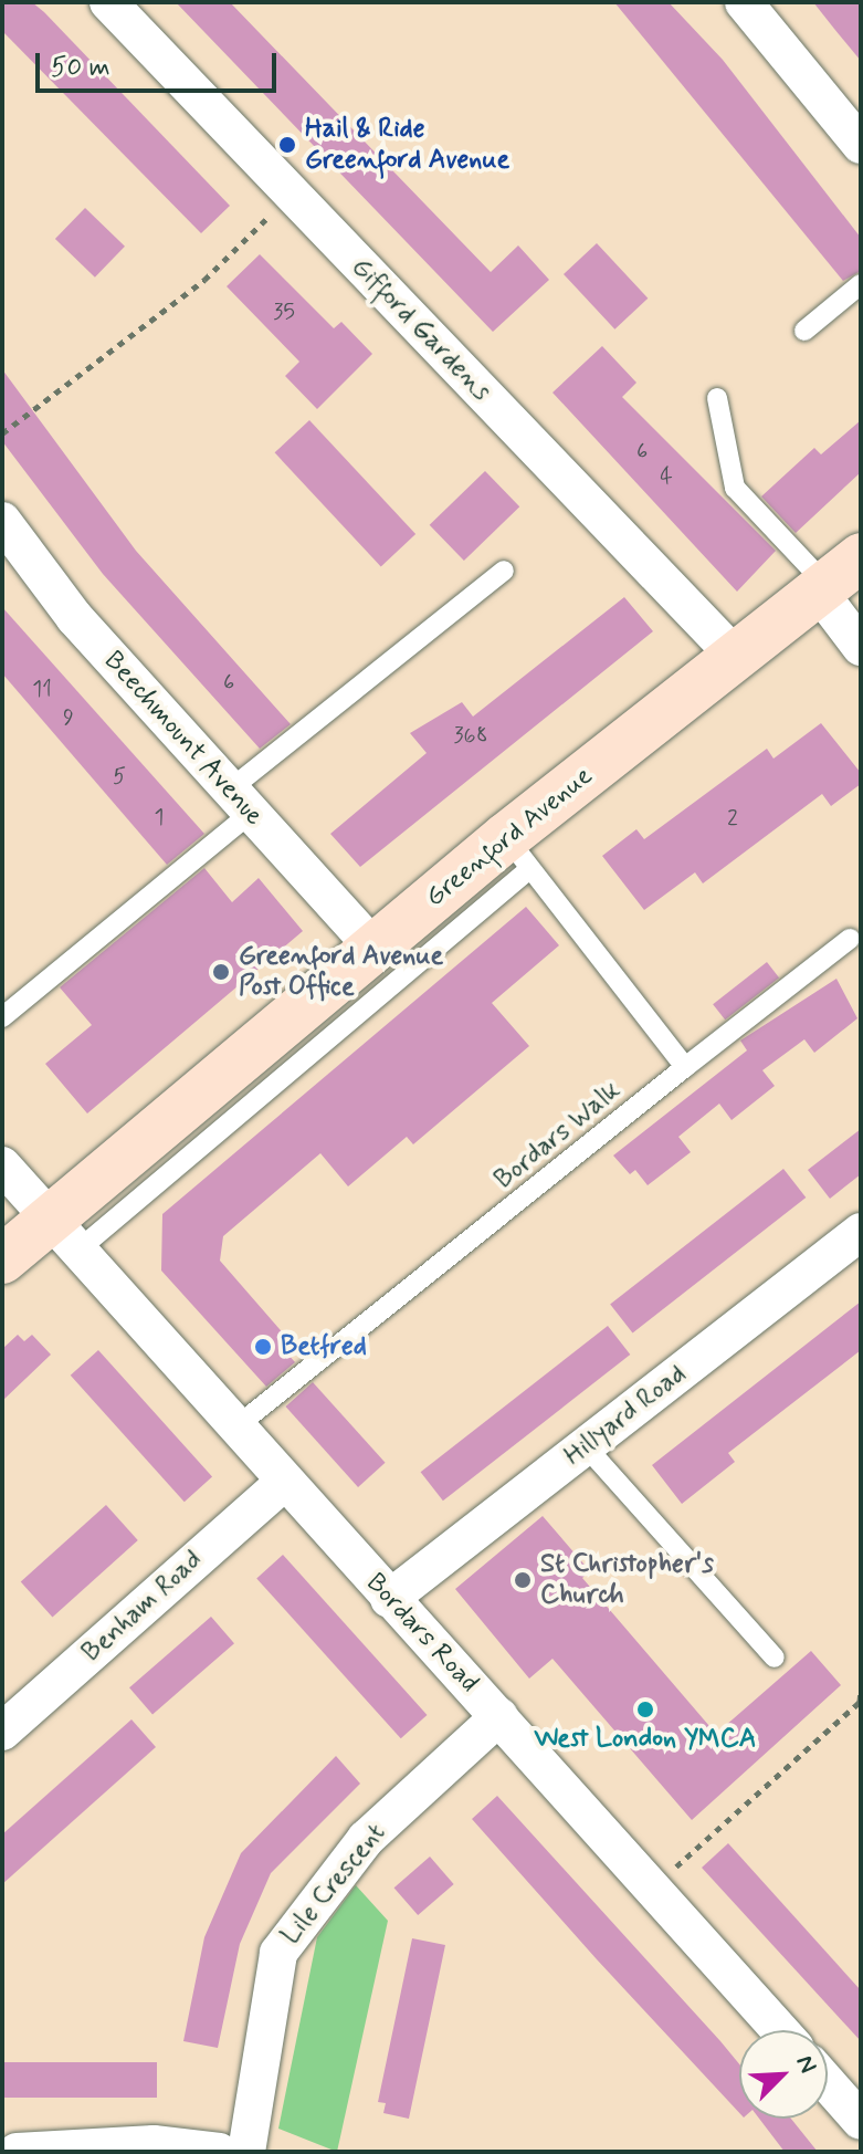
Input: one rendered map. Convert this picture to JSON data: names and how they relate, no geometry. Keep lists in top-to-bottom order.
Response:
{
  "streets": {
    "street": [
      "Gifford Gardens",
      "Beechmount Avenue",
      "Greenford Avenue",
      "Hillyard Road",
      "Benham Road",
      "Bordars Road",
      "Lile Crescent"
    ],
    "lane": ["Bordars Walk"]
  },
  "crossings": [
    ["Gifford Gardens", "Greenford Avenue"],
    ["Beechmount Avenue", "Greenford Avenue"],
    ["Greenford Avenue", "Bordars Road"],
    ["Bordars Walk", "Bordars Road"],
    ["Hillyard Road", "Bordars Road"],
    ["Benham Road", "Bordars Road"],
    ["Bordars Road", "Lile Crescent"]
  ],
  "places": [
    "Hail & Ride Greenford Avenue",
    "Greenford Avenue Post Office",
    "Betfred",
    "St Christopher's Church",
    "West London YMCA"
  ],
  "house_numbers": [
    "35",
    "6",
    "4",
    "6",
    "11",
    "9",
    "368",
    "5",
    "1",
    "2"
  ],
  "scale_bar": "50 m",
  "north": "top right"
}
